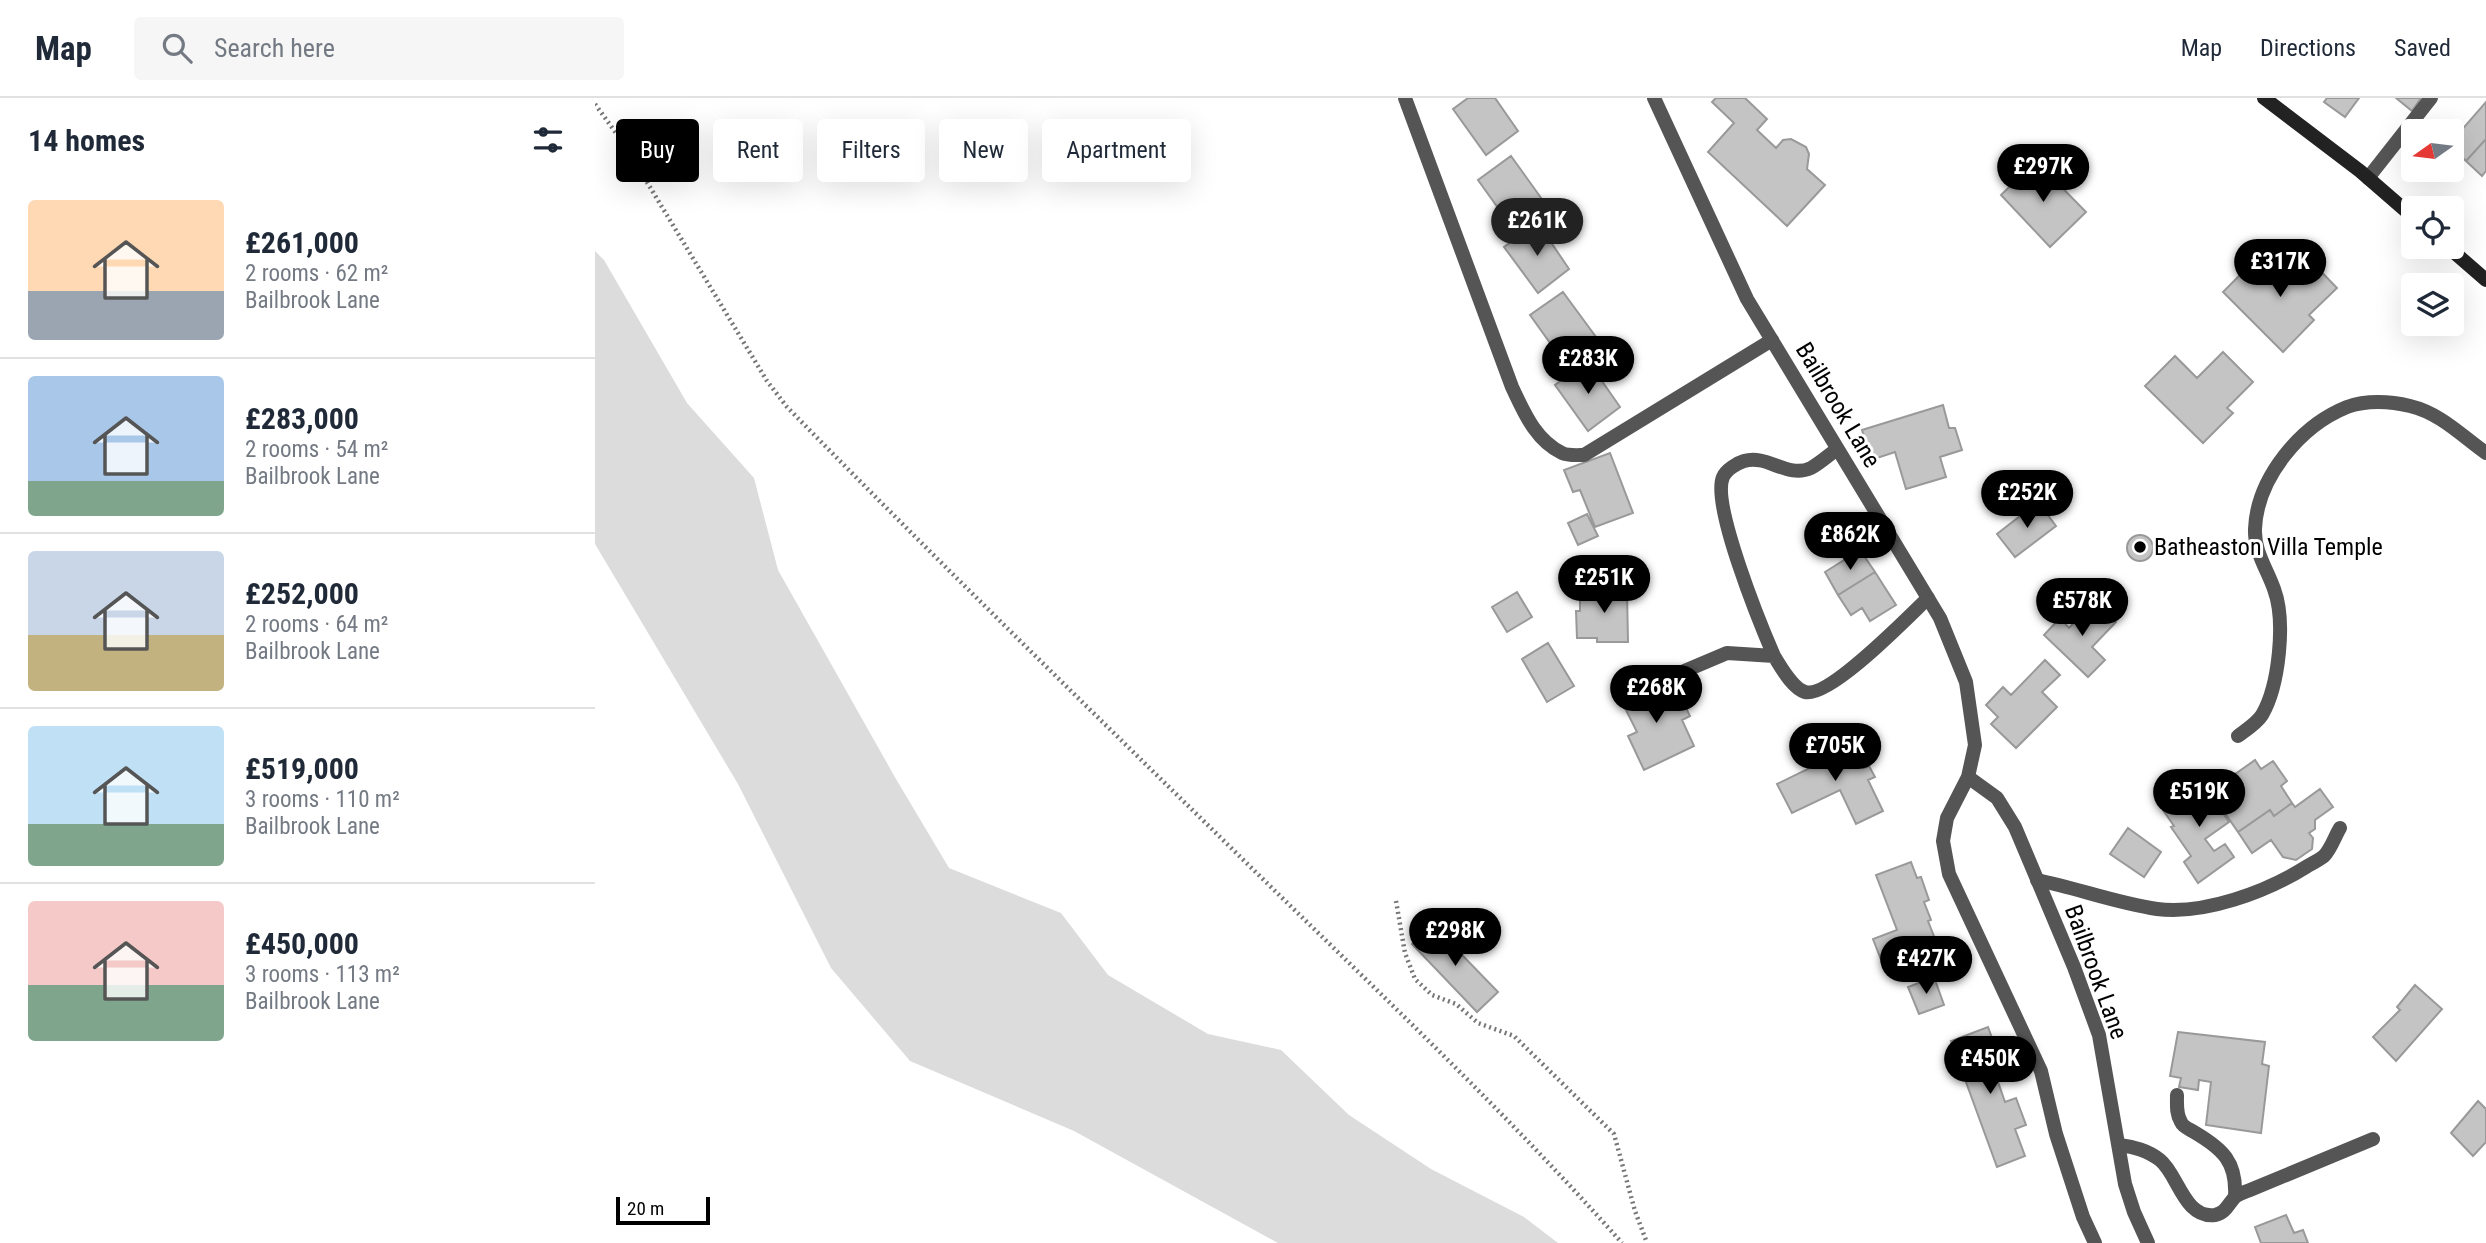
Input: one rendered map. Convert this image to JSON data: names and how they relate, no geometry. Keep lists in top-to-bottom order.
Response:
{
  "streets": {
    "street": ["Bailbrook Lane"]
  },
  "places": ["Batheaston Villa Temple"],
  "scale_bar": "20 m",
  "north": "left",
  "page": {
    "header": "Map",
    "search": "Search here",
    "nav": ["Map", "Directions", "Saved"],
    "heading": "14 homes",
    "chip": [
      "Buy",
      "Rent",
      "Filters",
      "New",
      "Apartment"
    ],
    "price": [
      "£297K",
      "£261K",
      "£317K",
      "£283K",
      "£252K",
      "£862K",
      "£251K",
      "£578K",
      "£268K",
      "£705K",
      "£519K",
      "£298K",
      "£427K",
      "£450K"
    ],
    "list": [
      {
        "name": "£261,000",
        "note": "2 rooms · 62 m² · Bailbrook Lane"
      },
      {
        "name": "£283,000",
        "note": "2 rooms · 54 m² · Bailbrook Lane"
      },
      {
        "name": "£252,000",
        "note": "2 rooms · 64 m² · Bailbrook Lane"
      },
      {
        "name": "£519,000",
        "note": "3 rooms · 110 m² · Bailbrook Lane"
      },
      {
        "name": "£450,000",
        "note": "3 rooms · 113 m² · Bailbrook Lane"
      }
    ],
    "scale": "20 m"
  }
}
